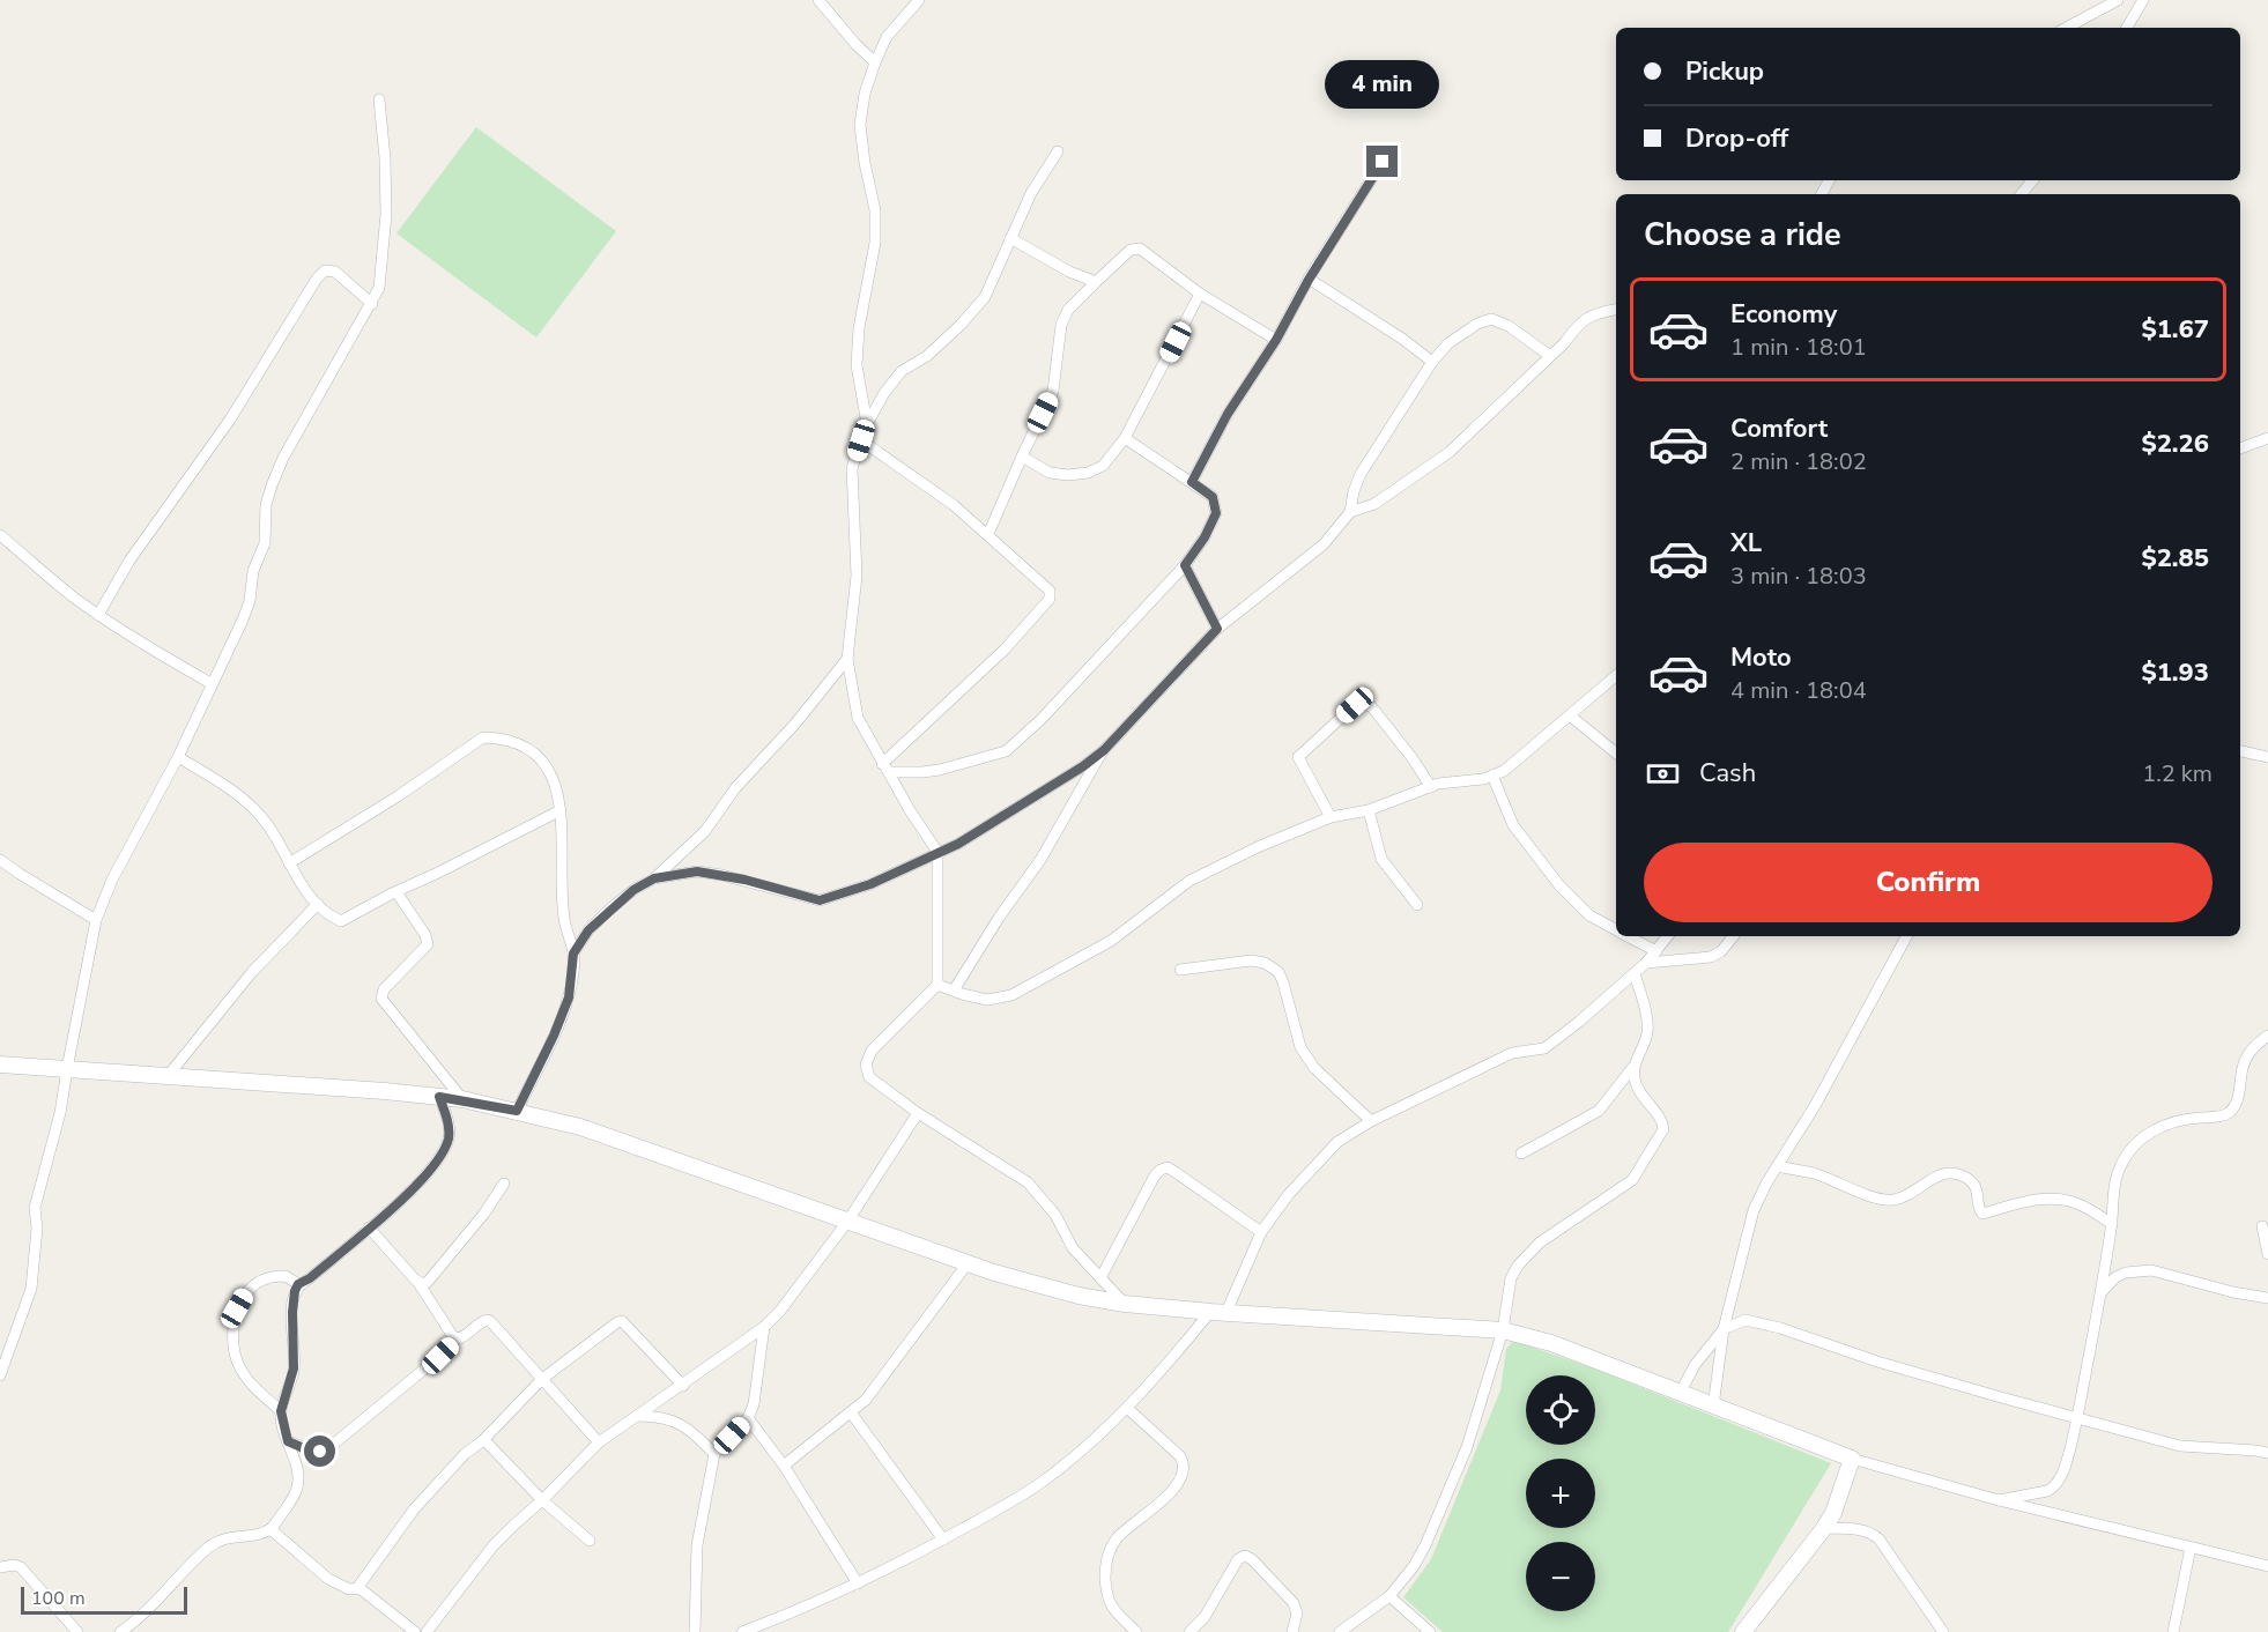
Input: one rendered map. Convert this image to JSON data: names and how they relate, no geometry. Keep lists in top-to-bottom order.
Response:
{
  "scale_bar": "100 m",
  "page": {
    "banner": ["Pickup", "Drop-off"],
    "bubble": "4 min",
    "heading": "Choose a ride",
    "list": [
      {
        "name": "Economy",
        "note": "1 min · 18:01",
        "value": "$1.67"
      },
      {
        "name": "Comfort",
        "note": "2 min · 18:02",
        "value": "$2.26"
      },
      {
        "name": "XL",
        "note": "3 min · 18:03",
        "value": "$2.85"
      },
      {
        "name": "Moto",
        "note": "4 min · 18:04",
        "value": "$1.93"
      }
    ],
    "pay": ["Cash", "1.2 km"],
    "buttons": "Confirm",
    "map_buttons": ["+", "−"],
    "scale": "100 m"
  }
}
